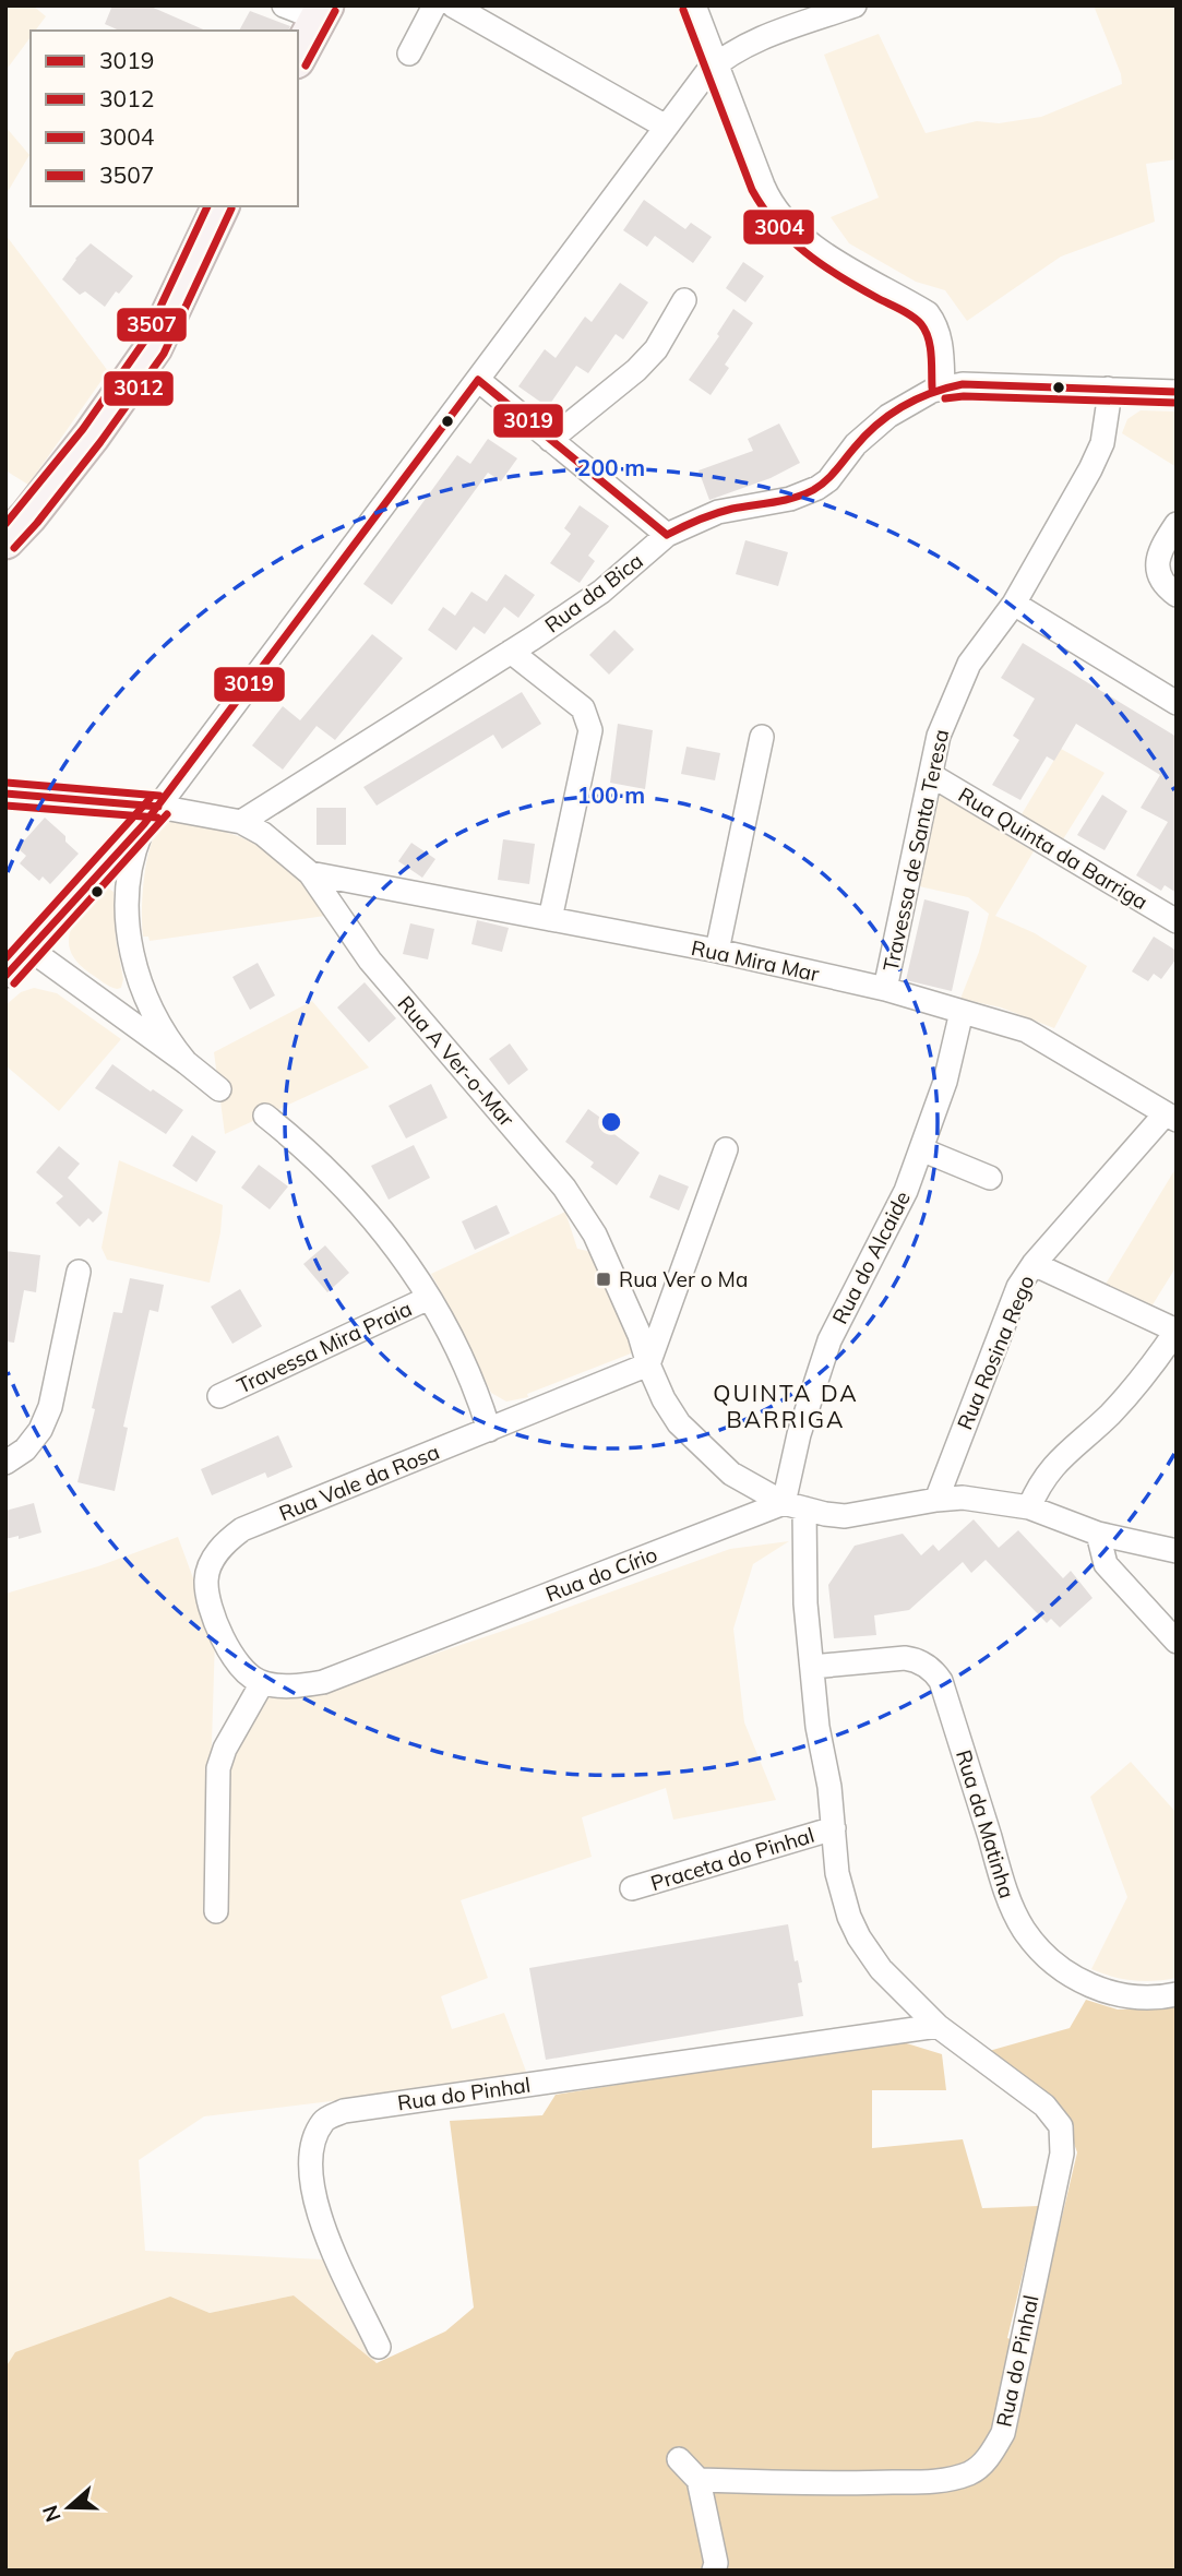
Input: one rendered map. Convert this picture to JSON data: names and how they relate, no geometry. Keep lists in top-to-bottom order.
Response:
{
  "streets": {
    "street": [
      "Rua da Bica",
      "Rua Quinta da Barriga",
      "Travessa de Santa Teresa",
      "Rua Mira Mar",
      "Rua A Ver-o-Mar",
      "Rua do Alcaide",
      "Travessa Mira Praia",
      "Rua Rosina Rego",
      "Rua Vale da Rosa",
      "Rua do Círio",
      "Rua da Matinha",
      "Praceta do Pinhal",
      "Rua do Pinhal"
    ]
  },
  "crossings": [
    ["Rua da Bica", "Travessa de Santa Teresa"],
    ["Rua da Bica", "Rua A Ver-o-Mar"],
    ["Rua Quinta da Barriga", "Travessa de Santa Teresa"],
    ["Travessa de Santa Teresa", "Rua Mira Mar"],
    ["Rua Mira Mar", "Rua A Ver-o-Mar"],
    ["Rua Mira Mar", "Rua do Alcaide"],
    ["Rua Mira Mar", "Rua Rosina Rego"],
    ["Rua A Ver-o-Mar", "Rua do Alcaide"],
    ["Rua A Ver-o-Mar", "Rua Vale da Rosa"],
    ["Rua A Ver-o-Mar", "Rua do Círio"],
    ["Rua A Ver-o-Mar", "Rua do Pinhal"],
    ["Rua do Alcaide", "Rua do Círio"],
    ["Rua do Alcaide", "Rua do Pinhal"],
    ["Rua Vale da Rosa", "Rua do Círio"],
    ["Rua do Círio", "Rua do Pinhal"],
    ["Rua da Matinha", "Rua do Pinhal"],
    ["Praceta do Pinhal", "Rua do Pinhal"]
  ],
  "districts": ["QUINTA DA BARRIGA"],
  "places": {
    "transit": ["Rua Ver o Ma"]
  },
  "lines": [
    "transit line 3004",
    "transit line 3012",
    "transit line 3507",
    "transit line 3019"
  ],
  "legend": [
    "3019",
    "3012",
    "3004",
    "3507"
  ],
  "north": "left",
  "rings": ["200 m", "100 m"]
}
